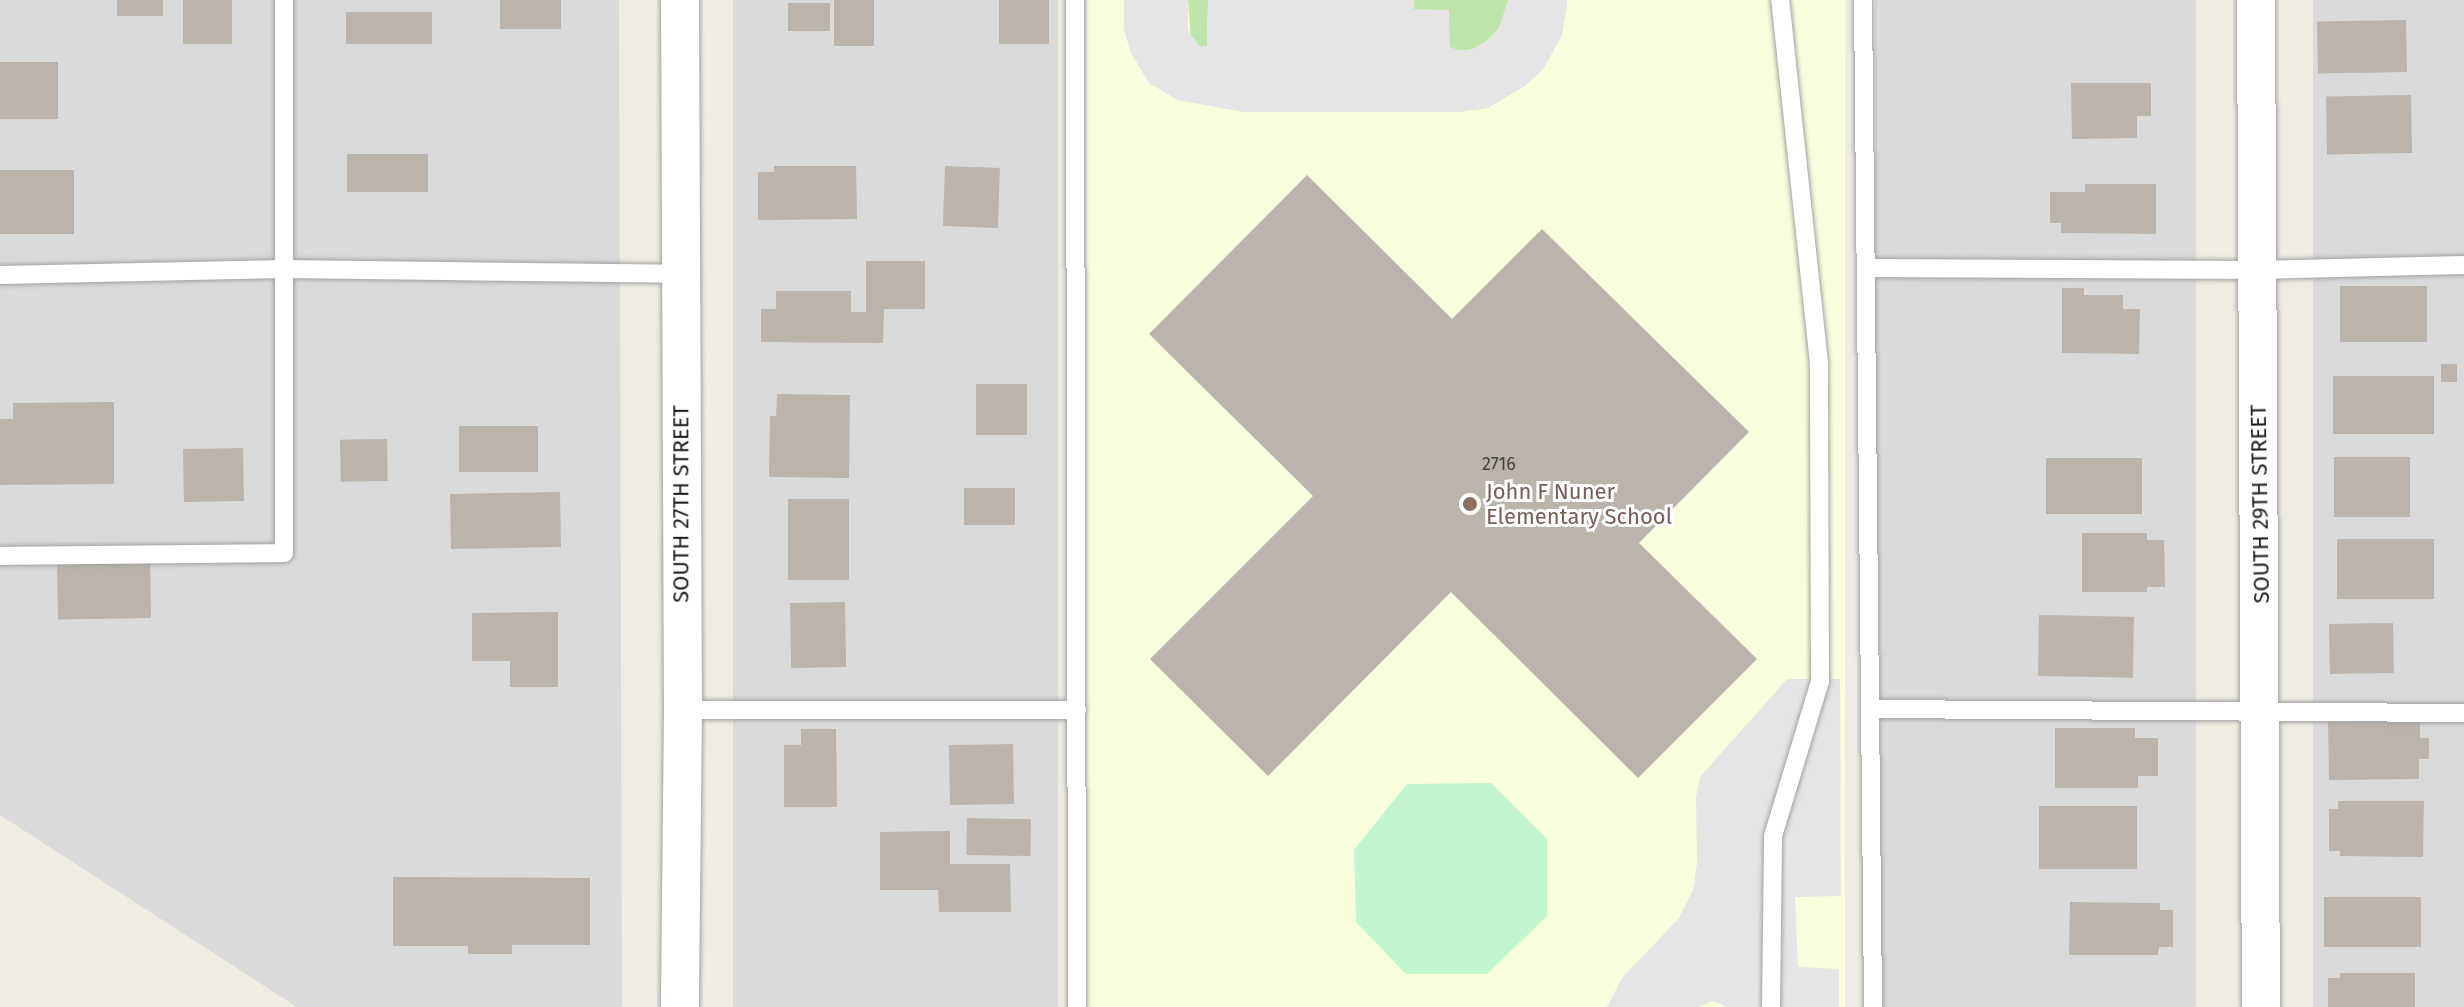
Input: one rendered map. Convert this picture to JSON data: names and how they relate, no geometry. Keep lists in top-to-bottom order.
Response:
{
  "streets": {
    "street": ["SOUTH 27TH STREET", "SOUTH 29TH STREET"]
  },
  "places": ["John F Nuner Elementary School"],
  "house_numbers": ["2716"]
}
